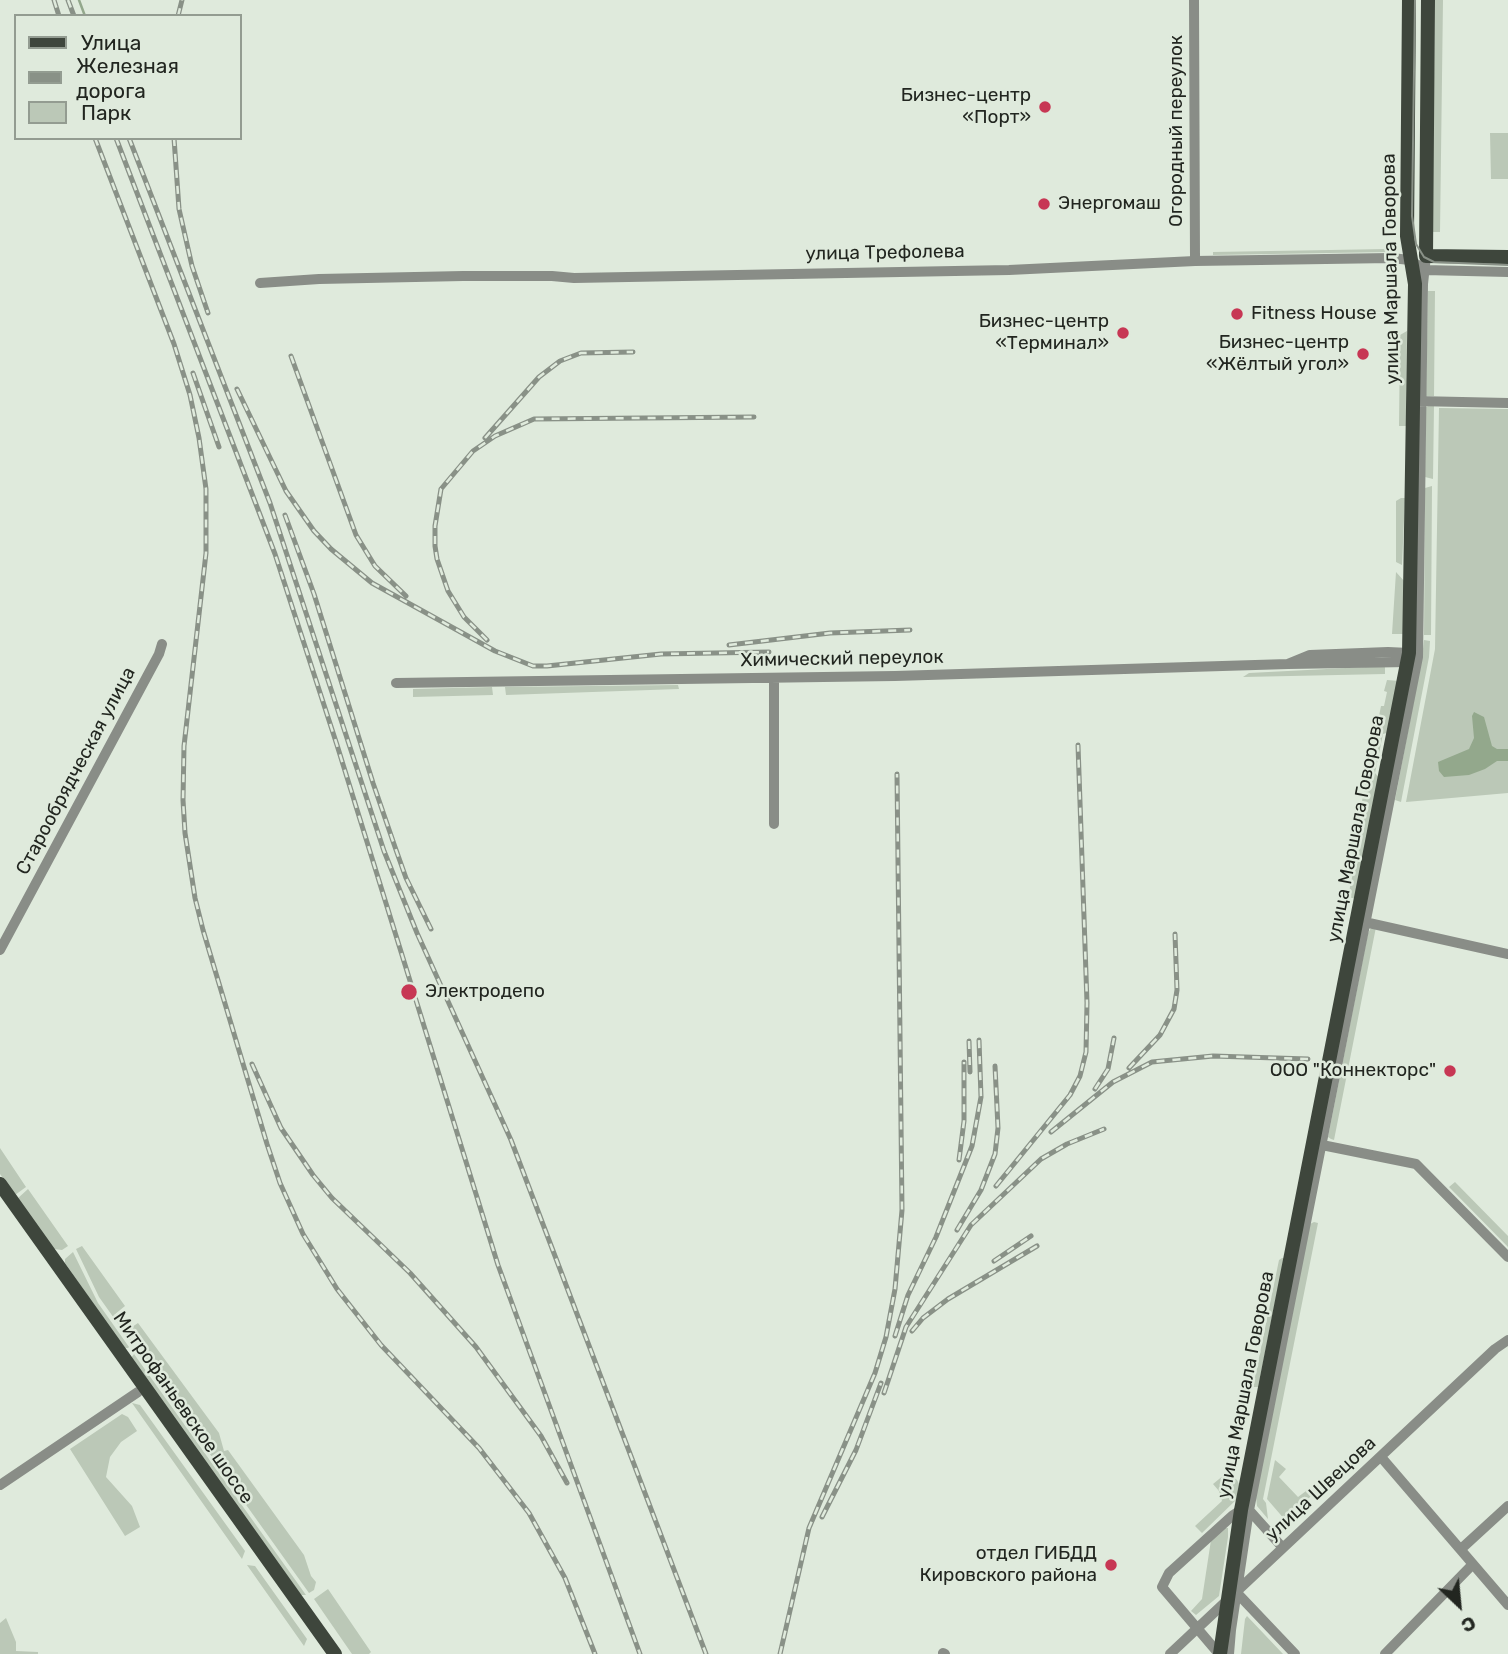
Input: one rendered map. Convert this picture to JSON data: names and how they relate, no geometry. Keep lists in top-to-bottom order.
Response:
{
  "streets": {
    "main road": ["улица Маршала Говорова", "Митрофаньевское шоссе"],
    "street": [
      "Огородный переулок",
      "улица Трефолева",
      "Химический переулок",
      "Старообрядческая улица",
      "улица Швецова"
    ]
  },
  "crossings": [
    ["Огородный переулок", "улица Трефолева"],
    ["улица Трефолева", "улица Маршала Говорова"],
    ["улица Маршала Говорова", "Химический переулок"],
    ["улица Маршала Говорова", "улица Швецова"]
  ],
  "places": [
    "Бизнес-центр «Порт»",
    "Энергомаш",
    "Fitness House",
    "Бизнес-центр «Терминал»",
    "Бизнес-центр «Жёлтый угол»",
    "Электродепо",
    "ООО \"Коннекторс\"",
    "отдел ГИБДД Кировского района"
  ],
  "legend": ["Улица", "Железная дорога", "Парк"],
  "north": "bottom right"
}
